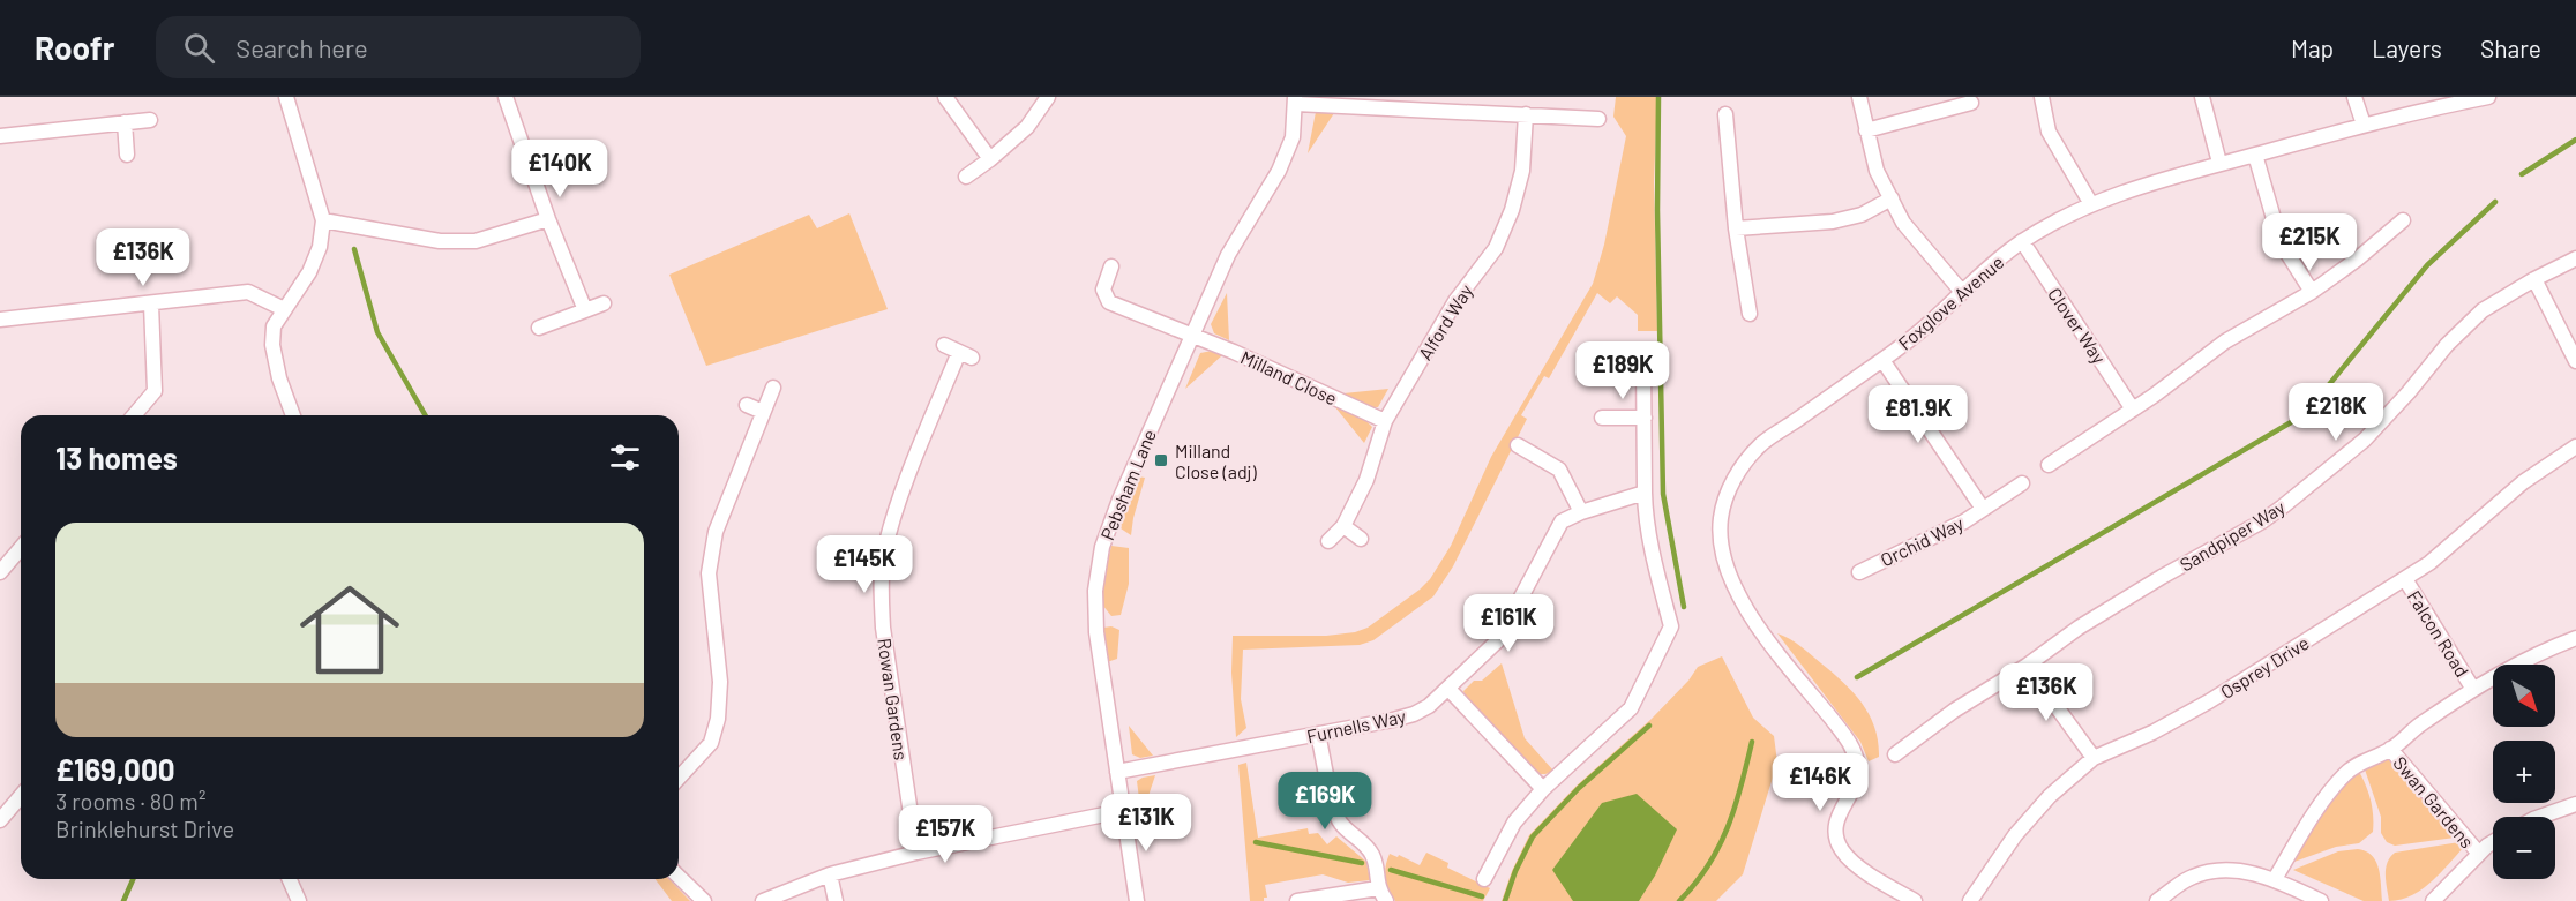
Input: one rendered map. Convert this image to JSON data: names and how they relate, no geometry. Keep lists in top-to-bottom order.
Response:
{
  "streets": {
    "street": [
      "Foxglove Avenue",
      "Alford Way",
      "Clover Way",
      "Milland Close",
      "Pebsham Lane",
      "Sandpiper Way",
      "Orchid Way",
      "Falcon Road",
      "Osprey Drive",
      "Rowan Gardens",
      "Furnells Way",
      "Swan Gardens"
    ]
  },
  "crossings": [
    ["Foxglove Avenue", "Clover Way"],
    ["Foxglove Avenue", "Orchid Way"],
    ["Alford Way", "Milland Close"],
    ["Milland Close", "Pebsham Lane"],
    ["Pebsham Lane", "Furnells Way"],
    ["Falcon Road", "Osprey Drive"],
    ["Falcon Road", "Swan Gardens"]
  ],
  "places": {
    "transit": ["Milland Close (adj)"]
  },
  "north": "bottom right",
  "page": {
    "header": "Roofr",
    "search": "Search here",
    "nav": ["Map", "Layers", "Share"],
    "price": [
      "£140K",
      "£215K",
      "£136K",
      "£189K",
      "£218K",
      "£81.9K",
      "£145K",
      "£161K",
      "£136K",
      "£146K",
      "£169K",
      "£131K",
      "£157K"
    ],
    "heading": "13 homes",
    "list": [
      {
        "name": "£169,000",
        "note": "3 rooms · 80 m² · Brinklehurst Drive"
      }
    ],
    "map_buttons": ["+", "−"]
  }
}
